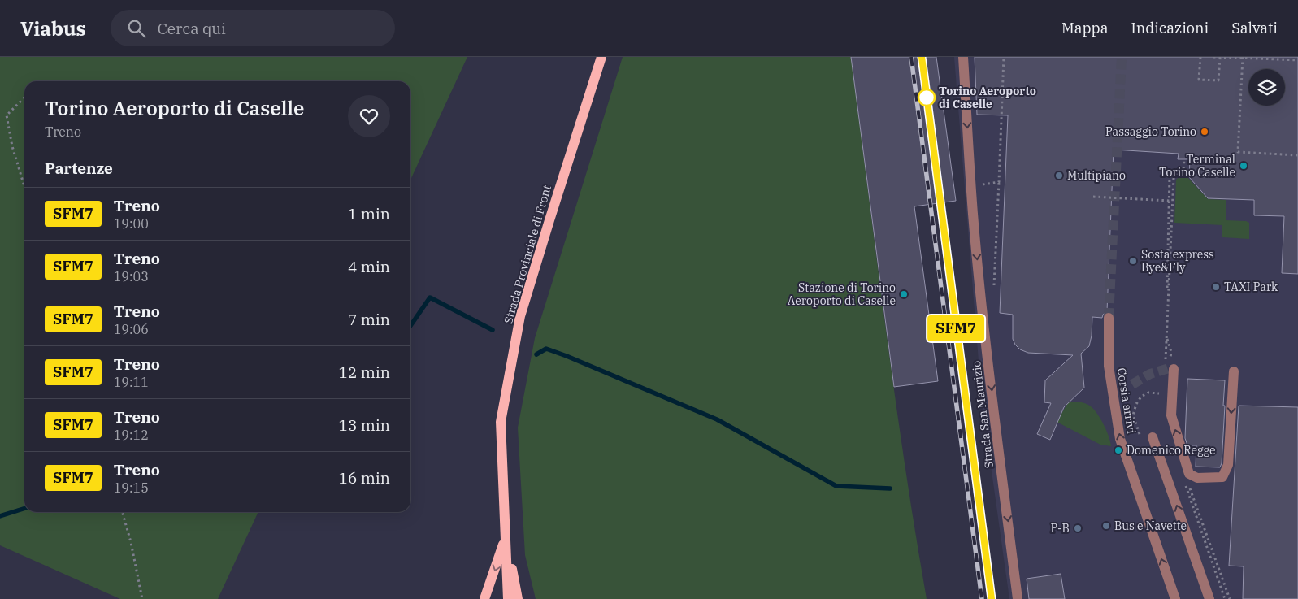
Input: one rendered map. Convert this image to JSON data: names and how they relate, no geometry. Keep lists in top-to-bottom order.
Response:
{
  "streets": {
    "main road": ["Strada Provinciale di Front"],
    "street": ["Corsia arrivi", "Strada San Maurizio"]
  },
  "one_way": ["Strada San Maurizio"],
  "places": [
    "Torino Aeroporto di Caselle",
    "Passaggio Torino",
    "Terminal Torino Caselle",
    "Multipiano",
    "Sosta express Bye&Fly",
    "TAXI Park",
    "Stazione di Torino Aeroporto di Caselle",
    "Domenico Regge",
    "Bus e Navette",
    "P-B"
  ],
  "page": {
    "header": "Viabus",
    "search": "Cerca qui",
    "nav": ["Mappa", "Indicazioni", "Salvati"],
    "on_map": "SFM7",
    "heading": [
      ["Torino Aeroporto di Caselle", "Treno"],
      "Partenze"
    ],
    "list": [
      {
        "mark": "SFM7",
        "name": "Treno",
        "note": "19:00",
        "value": "1 min"
      },
      {
        "mark": "SFM7",
        "name": "Treno",
        "note": "19:03",
        "value": "4 min"
      },
      {
        "mark": "SFM7",
        "name": "Treno",
        "note": "19:06",
        "value": "7 min"
      },
      {
        "mark": "SFM7",
        "name": "Treno",
        "note": "19:11",
        "value": "12 min"
      },
      {
        "mark": "SFM7",
        "name": "Treno",
        "note": "19:12",
        "value": "13 min"
      },
      {
        "mark": "SFM7",
        "name": "Treno",
        "note": "19:15",
        "value": "16 min"
      }
    ]
  }
}
